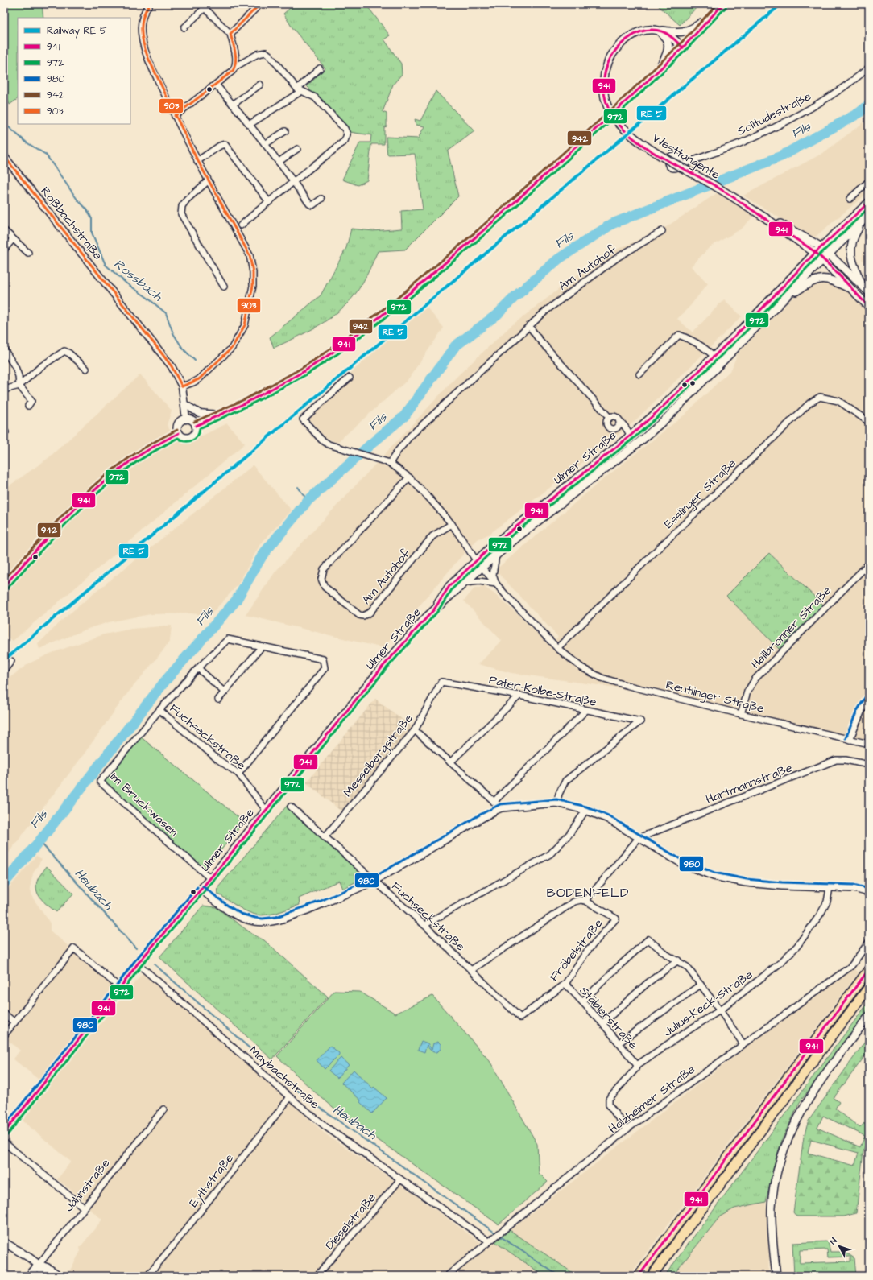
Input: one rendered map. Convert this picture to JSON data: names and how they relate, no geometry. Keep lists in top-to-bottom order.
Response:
{
  "streets": {
    "main road": ["Westtangente", "Ulmer Straße", "Jahnstraße"],
    "street": [
      "Solitudestraße",
      "Roßbachstraße",
      "Am Autohof",
      "Esslinger Straße",
      "Heilbronner Straße",
      "Pater-Kolbe-Straße",
      "Reutlinger Straße",
      "Fuchseckstraße",
      "Messelbergstraße",
      "Hartmannstraße",
      "Im Bruckwasen",
      "Fröbelstraße",
      "Julius-Keck-Straße",
      "Stäblerstraße",
      "Maybachstraße",
      "Holzheimer Straße",
      "Eythstraße",
      "Dieselstraße"
    ]
  },
  "crossings": [
    ["Westtangente", "Ulmer Straße"],
    ["Ulmer Straße", "Reutlinger Straße"],
    ["Ulmer Straße", "Fuchseckstraße"],
    ["Ulmer Straße", "Im Bruckwasen"],
    ["Ulmer Straße", "Maybachstraße"],
    ["Esslinger Straße", "Reutlinger Straße"],
    ["Heilbronner Straße", "Reutlinger Straße"],
    ["Pater-Kolbe-Straße", "Messelbergstraße"],
    ["Fuchseckstraße", "Messelbergstraße"],
    ["Fuchseckstraße", "Im Bruckwasen"],
    ["Fuchseckstraße", "Fröbelstraße"],
    ["Fröbelstraße", "Stäblerstraße"],
    ["Julius-Keck-Straße", "Stäblerstraße"],
    ["Julius-Keck-Straße", "Holzheimer Straße"],
    ["Maybachstraße", "Holzheimer Straße"],
    ["Maybachstraße", "Eythstraße"],
    ["Maybachstraße", "Dieselstraße"]
  ],
  "districts": ["BODENFELD"],
  "water": ["Fils", "Rossbach", "Heubach"],
  "lines": [
    "transit line 941",
    "transit line 942",
    "transit line 903",
    "transit line 972",
    "transit line 980"
  ],
  "legend": [
    "Railway RE 5",
    "941",
    "972",
    "980",
    "942",
    "903"
  ],
  "north": "top left"
}
